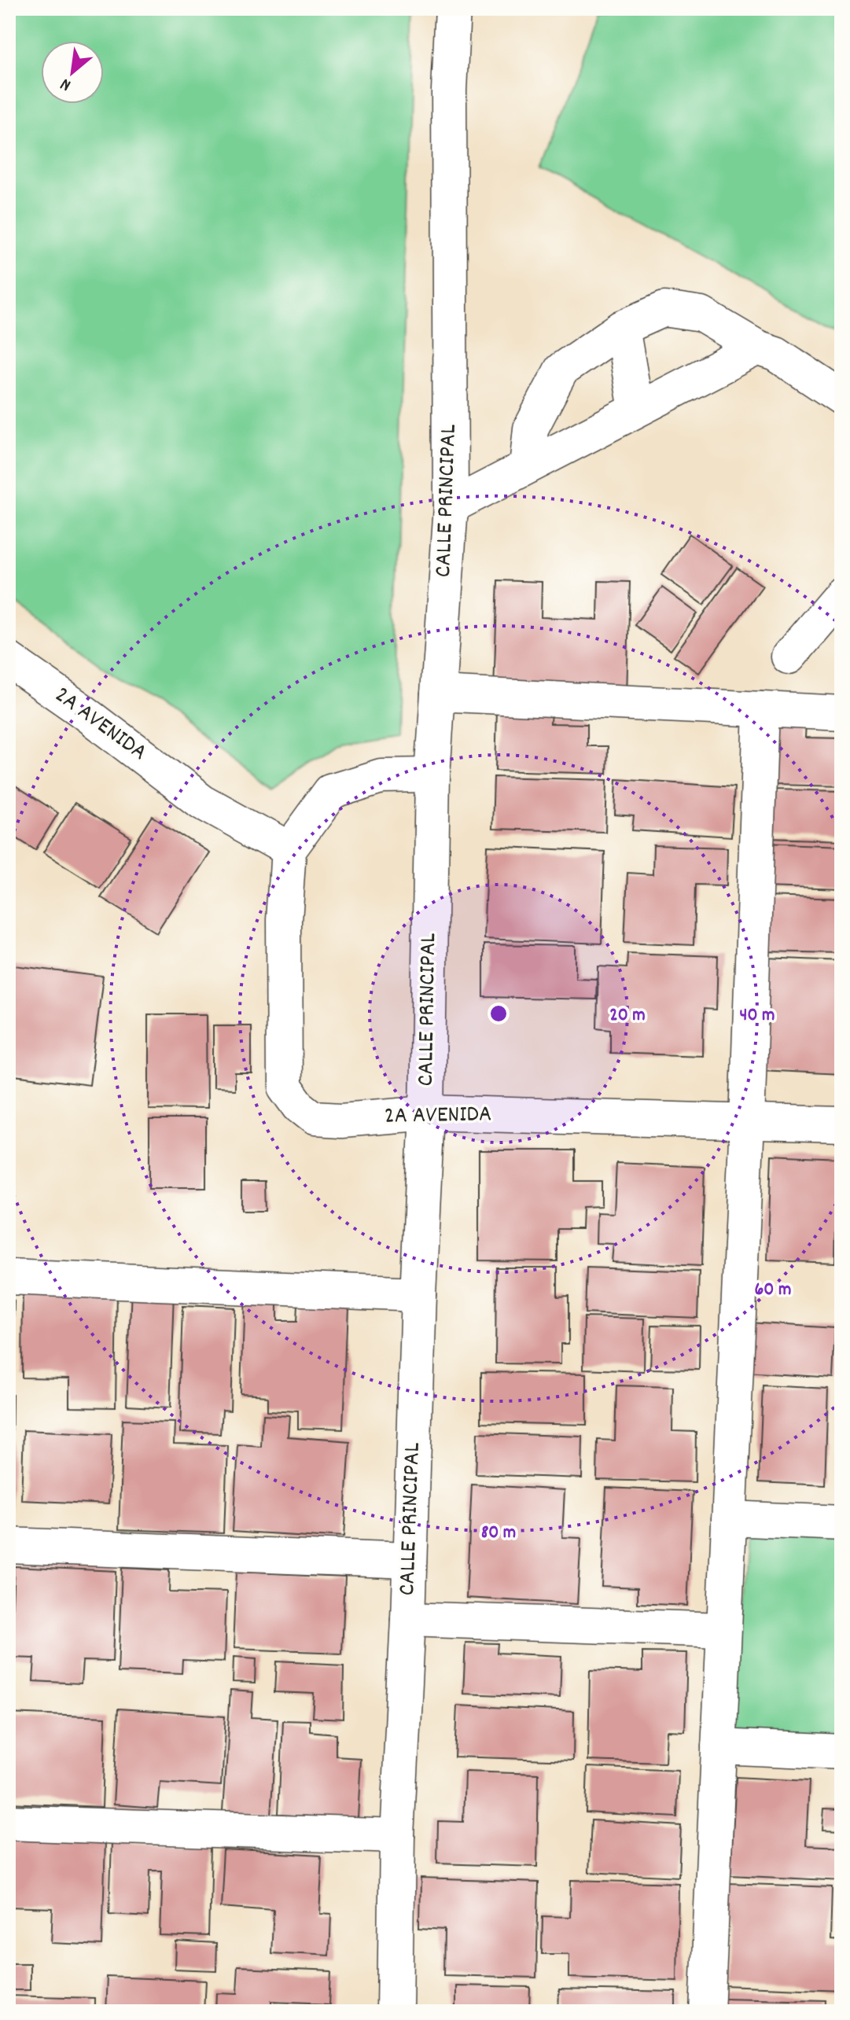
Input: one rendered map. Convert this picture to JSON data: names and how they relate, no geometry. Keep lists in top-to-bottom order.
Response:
{
  "streets": {
    "street": ["CALLE PRINCIPAL", "2A AVENIDA"]
  },
  "crossings": [
    ["CALLE PRINCIPAL", "2A AVENIDA"]
  ],
  "north": "bottom left",
  "rings": [
    "20 m",
    "40 m",
    "60 m",
    "80 m"
  ]
}
